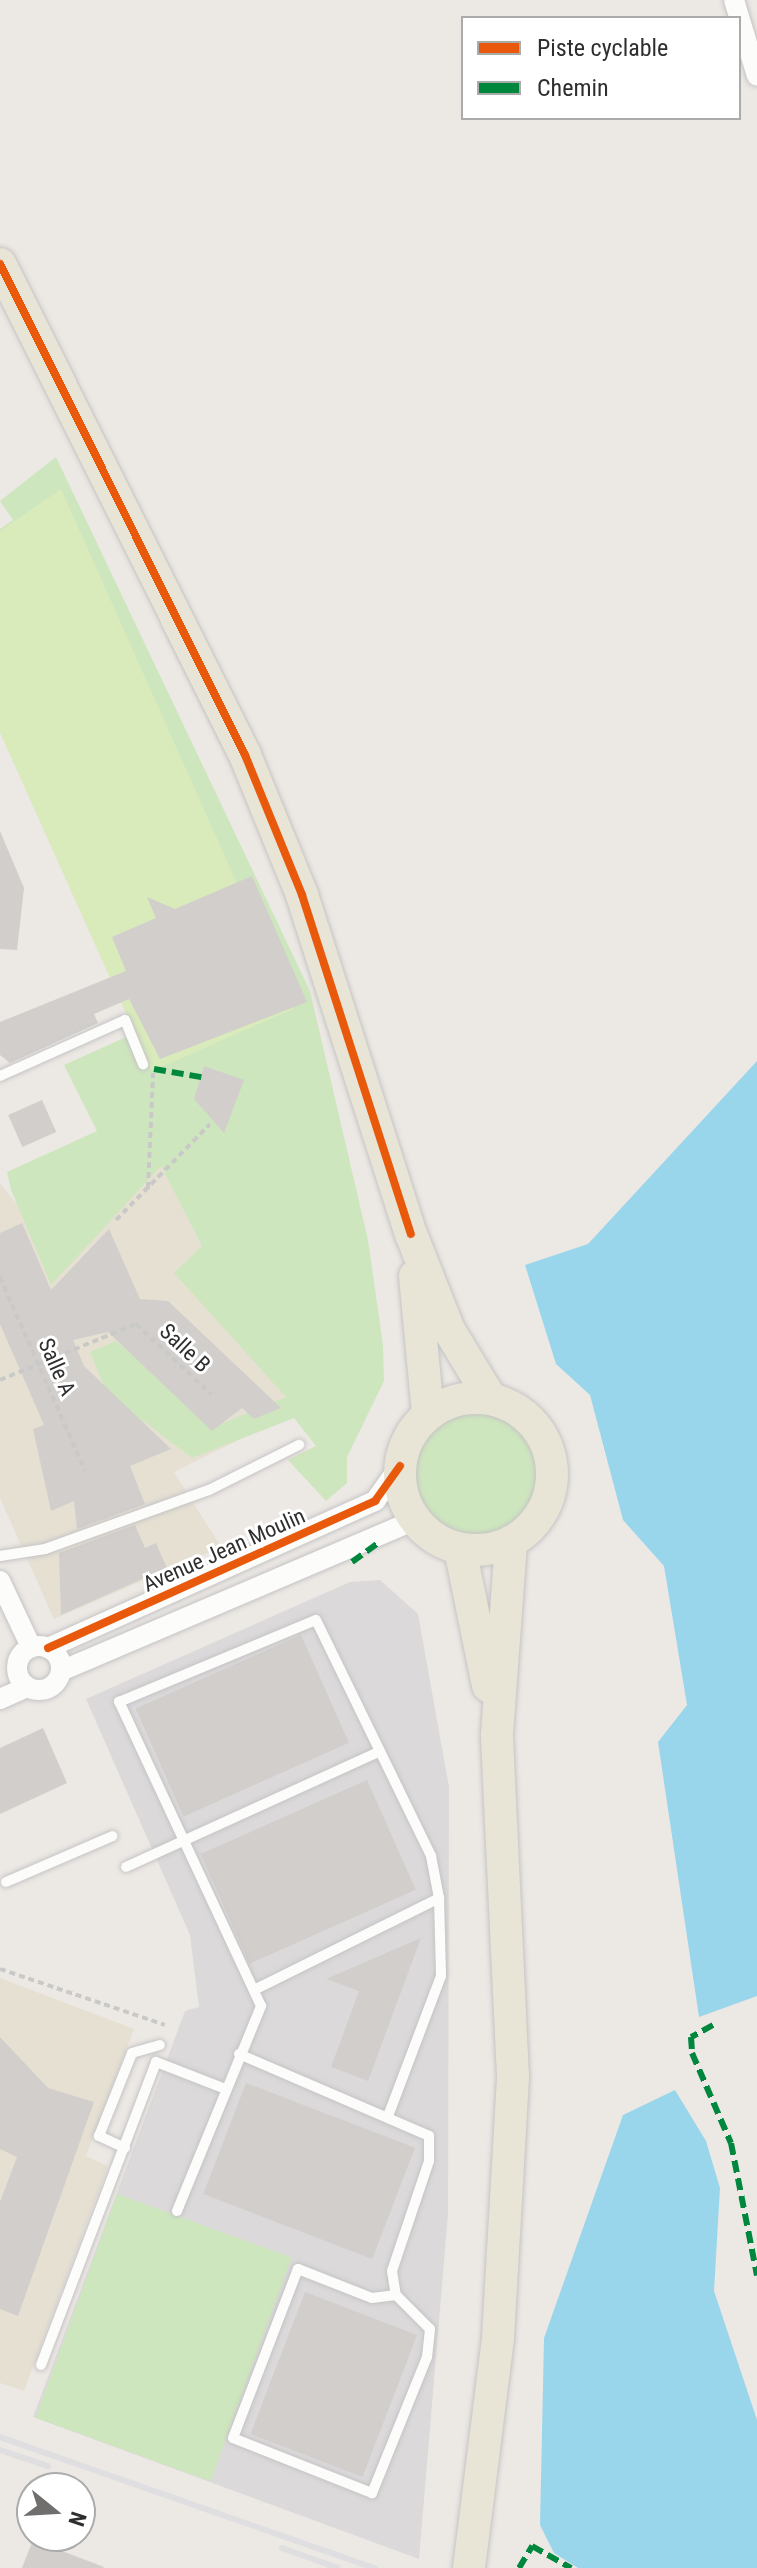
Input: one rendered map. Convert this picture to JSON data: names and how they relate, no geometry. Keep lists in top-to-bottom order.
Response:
{
  "streets": {
    "street": ["Avenue Jean Moulin"],
    "path": ["Salle B", "Salle A"]
  },
  "crossings": [
    ["Salle B", "Salle A"]
  ],
  "legend": ["Piste cyclable", "Chemin"],
  "north": "right"
}
